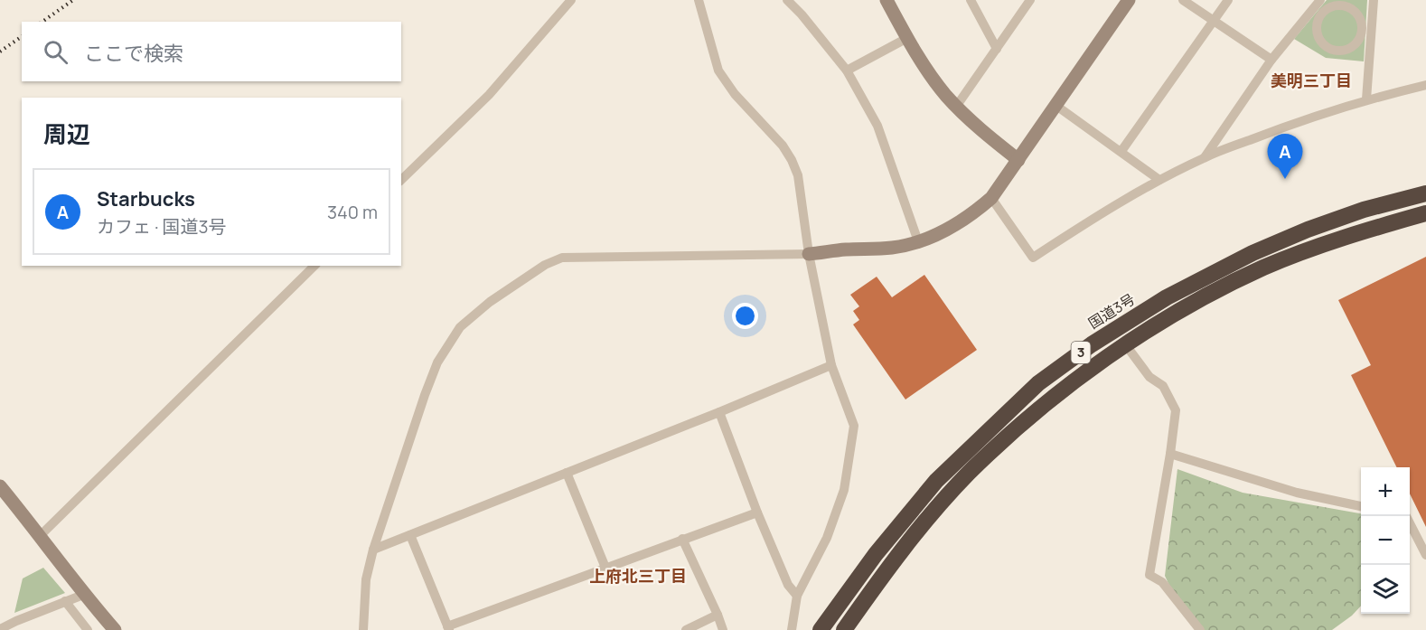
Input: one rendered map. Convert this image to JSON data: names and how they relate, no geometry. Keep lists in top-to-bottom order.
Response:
{
  "streets": {
    "highway": ["国道3号", "3"]
  },
  "districts": ["美明三丁目", "上府北三丁目"],
  "page": {
    "search": "ここで検索",
    "heading": "周辺",
    "pins": "A",
    "list": [
      {
        "mark": "A",
        "name": "Starbucks",
        "note": "カフェ · 国道3号",
        "value": "340 m"
      }
    ],
    "map_buttons": ["+", "−"]
  }
}
